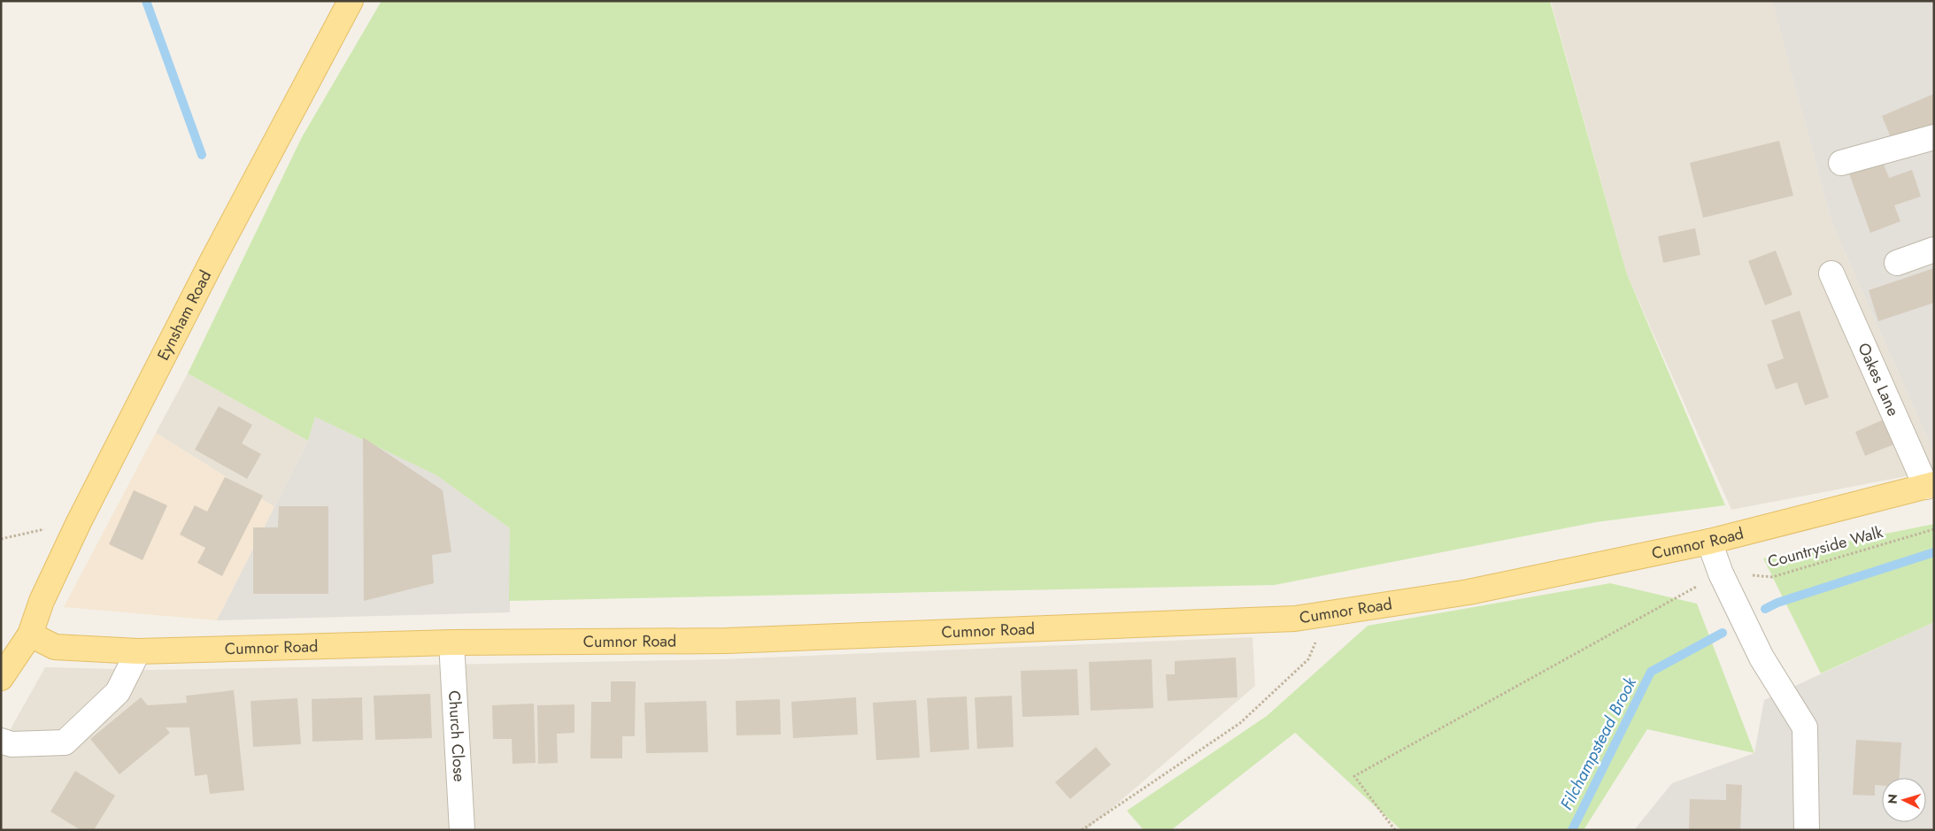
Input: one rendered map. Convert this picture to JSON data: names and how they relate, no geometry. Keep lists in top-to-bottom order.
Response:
{
  "streets": {
    "main road": ["Eynsham Road", "Cumnor Road"],
    "street": ["Oakes Lane", "Church Close"],
    "path": ["Countryside Walk"]
  },
  "crossings": [
    ["Eynsham Road", "Cumnor Road"],
    ["Oakes Lane", "Cumnor Road"],
    ["Cumnor Road", "Church Close"]
  ],
  "water": ["Filchampstead Brook"],
  "north": "left"
}
